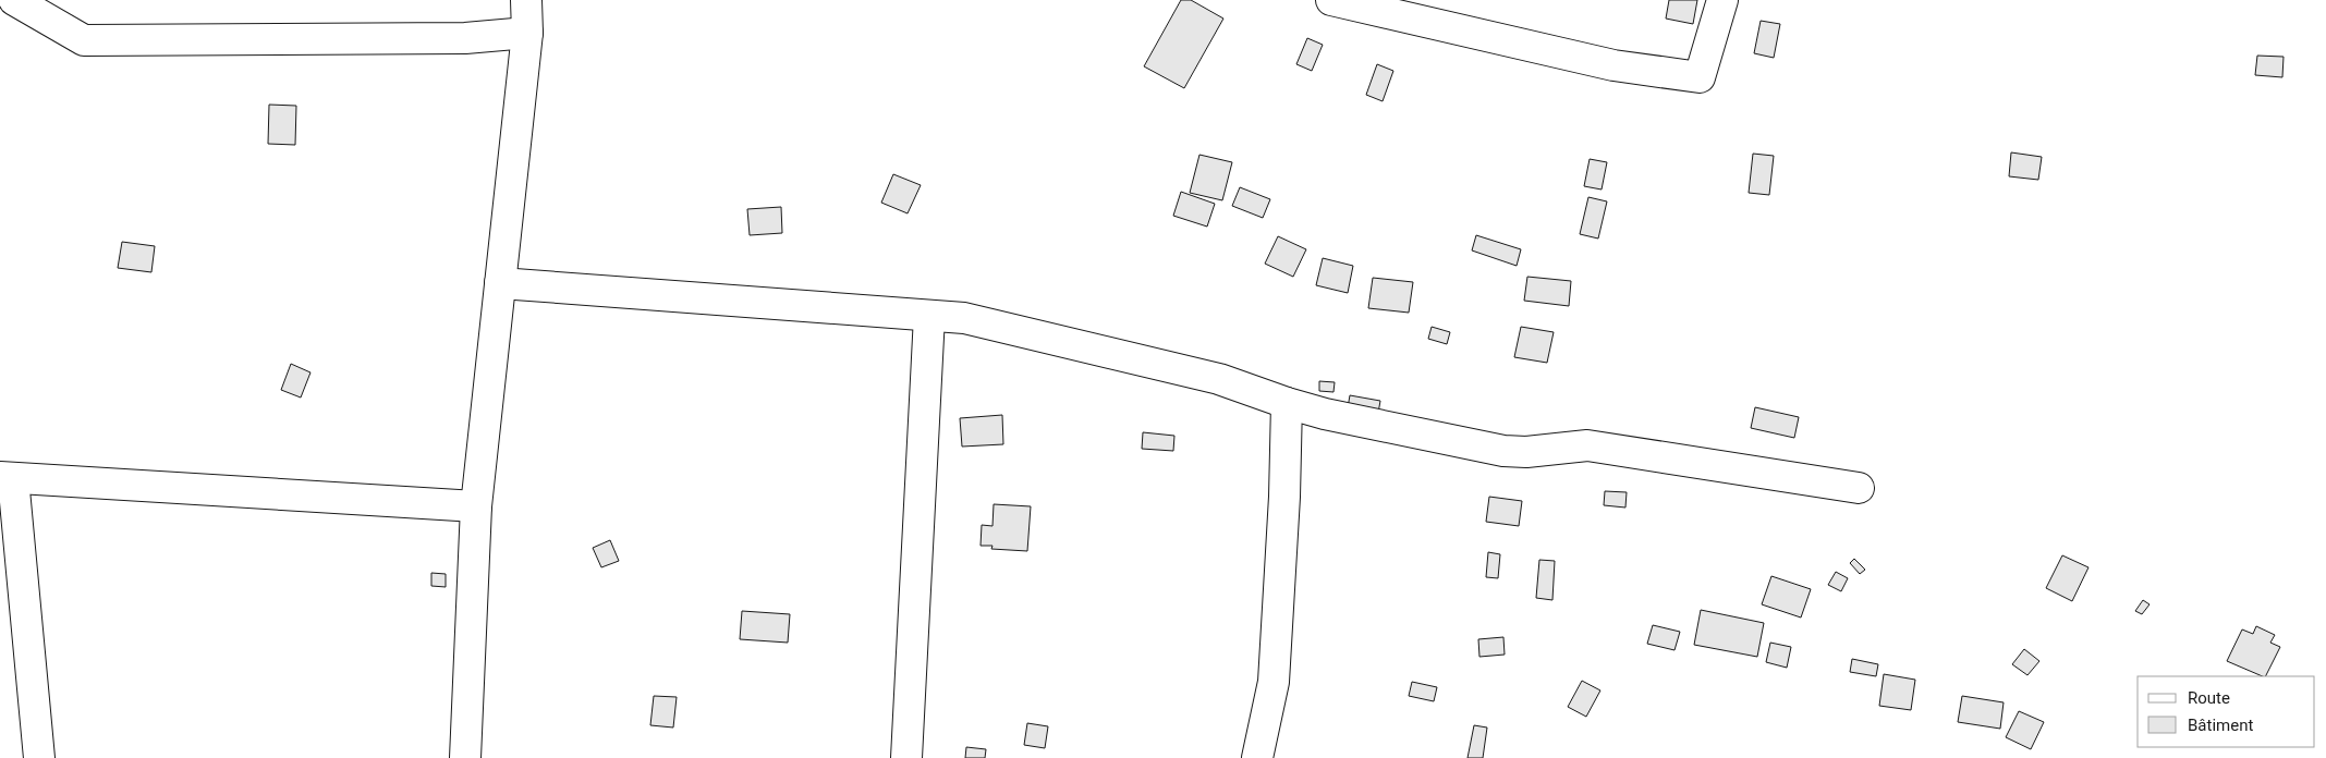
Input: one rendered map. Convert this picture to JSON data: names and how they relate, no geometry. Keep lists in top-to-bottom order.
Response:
{
  "legend": ["Route", "Bâtiment"]
}
